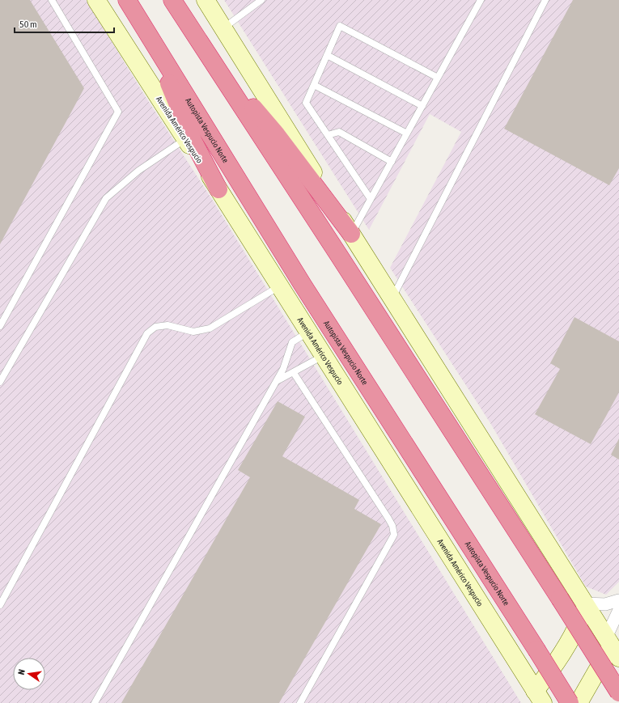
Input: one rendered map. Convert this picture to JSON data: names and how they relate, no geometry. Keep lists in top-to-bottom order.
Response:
{
  "streets": {
    "highway": ["Autopista Vespucio Norte"],
    "main road": ["Avenida Américo Vespucio"]
  },
  "scale_bar": "50 m",
  "north": "left"
}
